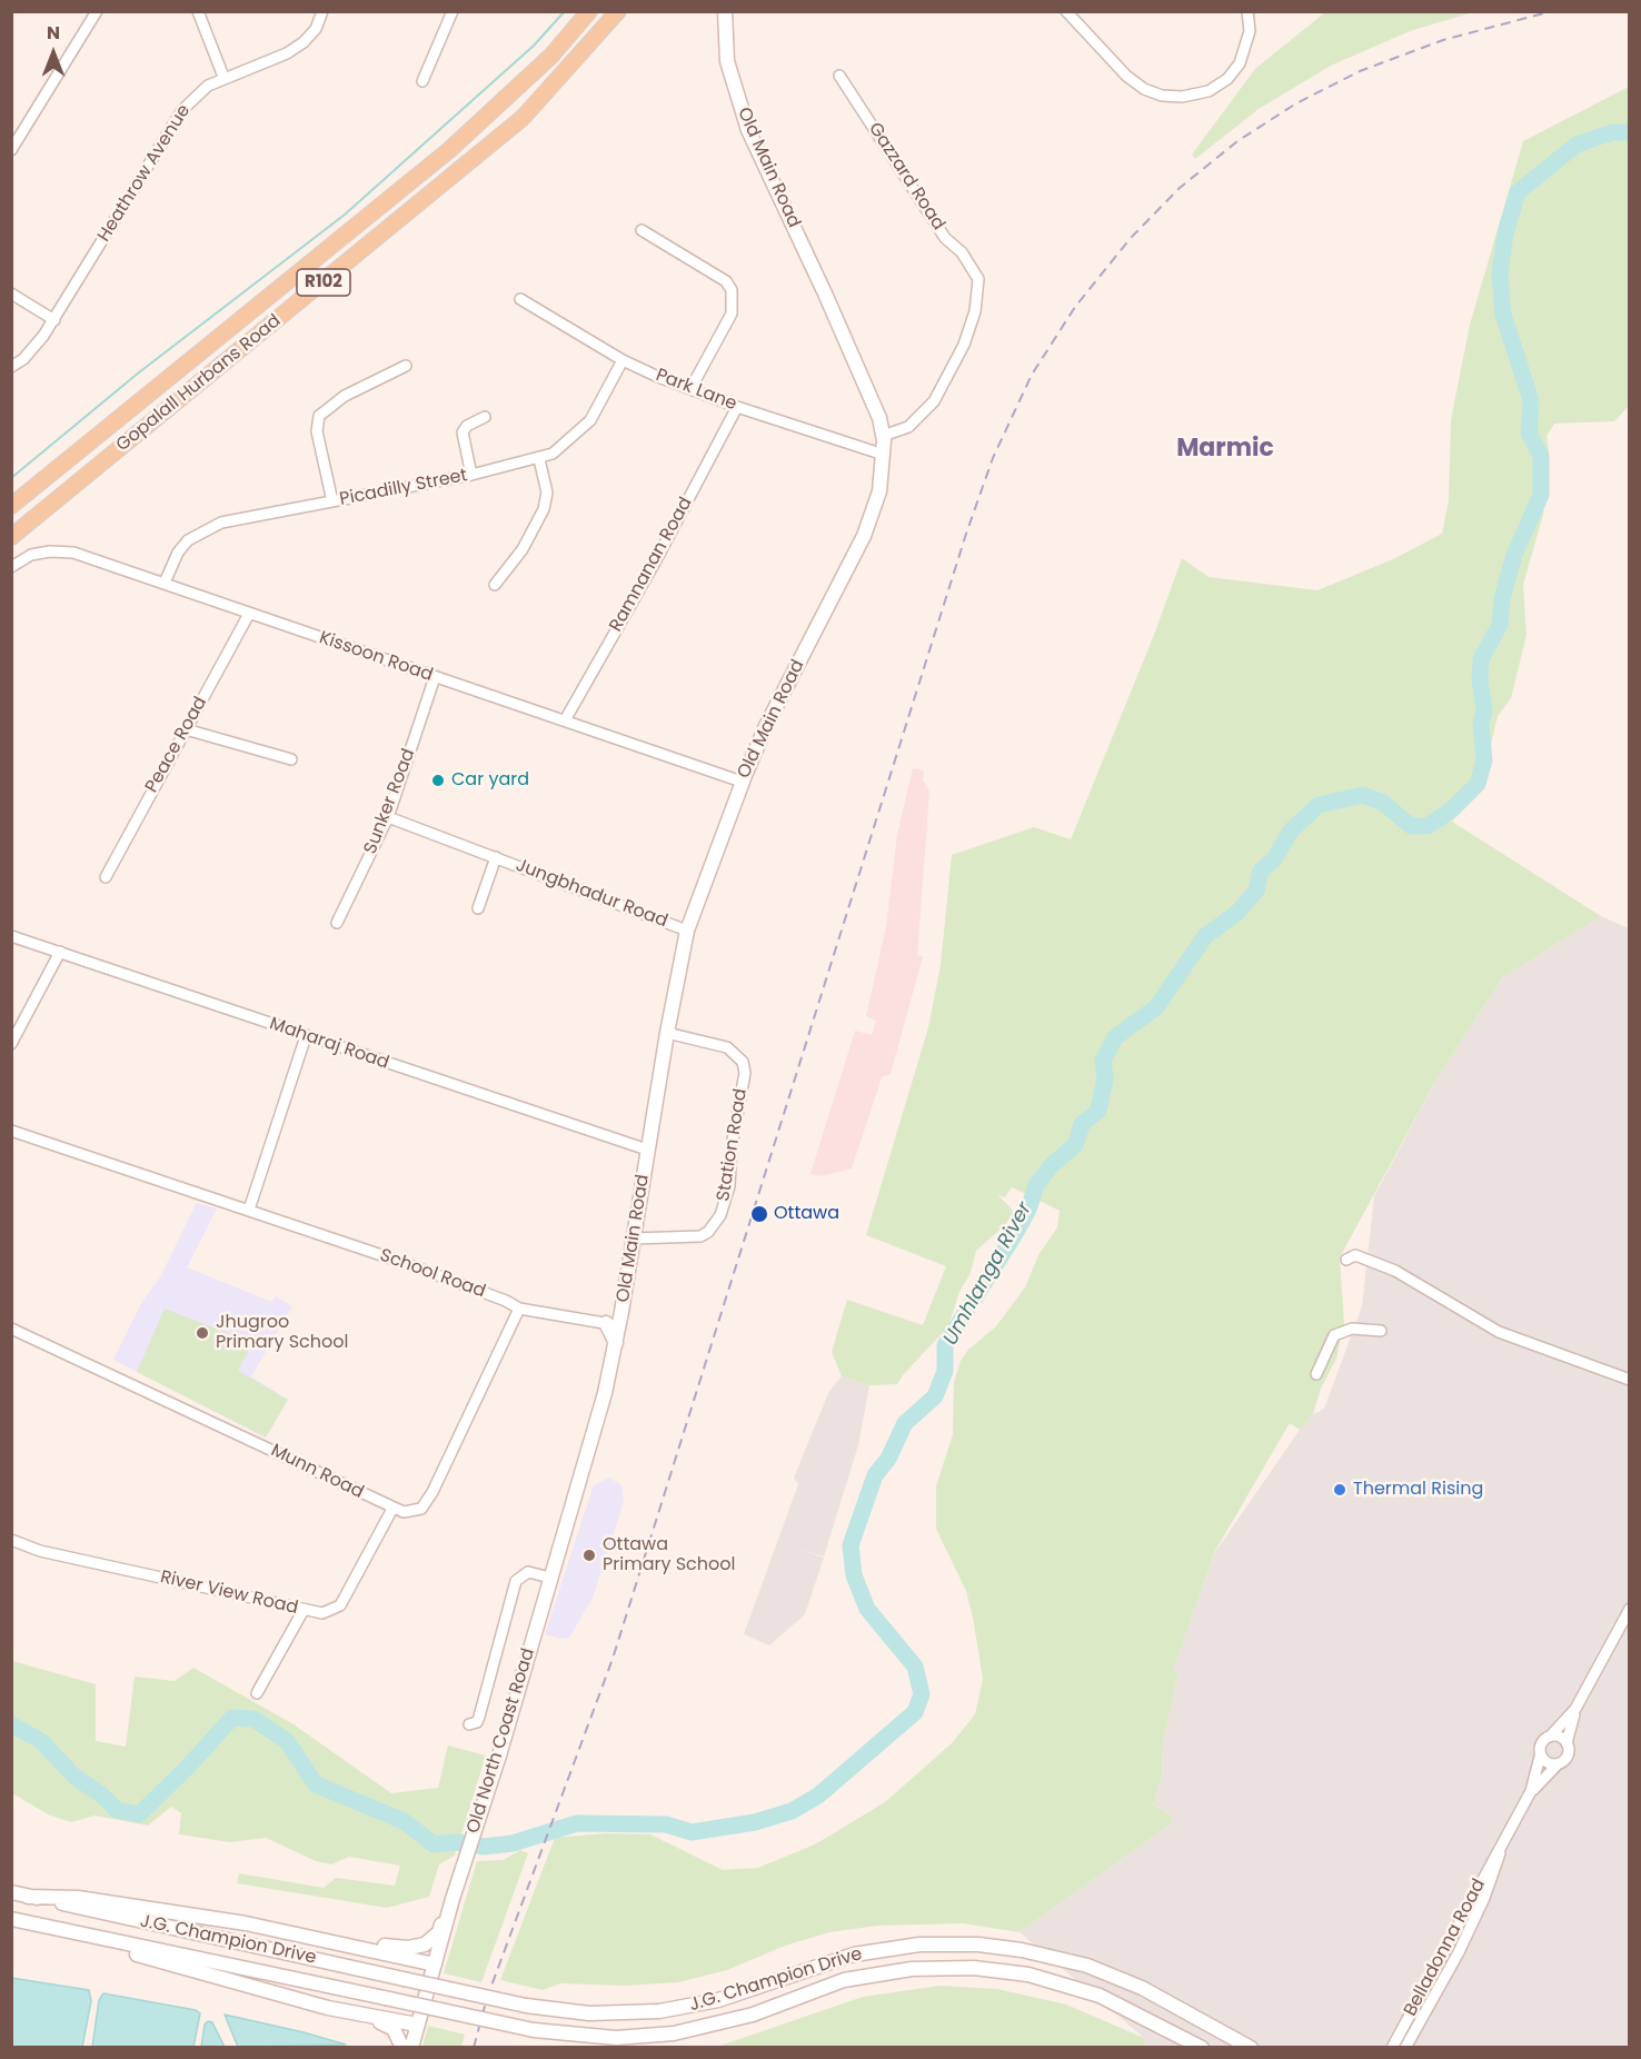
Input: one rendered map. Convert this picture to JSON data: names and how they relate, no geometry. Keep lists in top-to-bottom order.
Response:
{
  "streets": {
    "main road": ["R102", "Gopalall Hurbans Road"],
    "street": [
      "Old Main Road",
      "Heathrow Avenue",
      "Gazzard Road",
      "Park Lane",
      "Picadilly Street",
      "Ramnanan Road",
      "Kissoon Road",
      "Peace Road",
      "Sunker Road",
      "Jungbhadur Road",
      "Maharaj Road",
      "Station Road",
      "School Road",
      "Munn Road",
      "River View Road",
      "Old North Coast Road",
      "J.G. Champion Drive",
      "Belladonna Road"
    ]
  },
  "crossings": [
    ["Old Main Road", "Gazzard Road"],
    ["Old Main Road", "Park Lane"],
    ["Old Main Road", "Kissoon Road"],
    ["Old Main Road", "Jungbhadur Road"],
    ["Old Main Road", "Maharaj Road"],
    ["Old Main Road", "Station Road"],
    ["Old Main Road", "School Road"],
    ["Old Main Road", "Old North Coast Road"],
    ["Park Lane", "Picadilly Street"],
    ["Park Lane", "Ramnanan Road"],
    ["Picadilly Street", "Kissoon Road"],
    ["Ramnanan Road", "Kissoon Road"],
    ["Kissoon Road", "Peace Road"],
    ["Kissoon Road", "Sunker Road"],
    ["Sunker Road", "Jungbhadur Road"],
    ["Munn Road", "River View Road"]
  ],
  "districts": ["Marmic"],
  "water": ["Umhlanga River"],
  "places": [
    "Car yard",
    "Ottawa",
    "Jhugroo Primary School",
    "Thermal Rising",
    "Ottawa Primary School"
  ],
  "north": "top"
}
